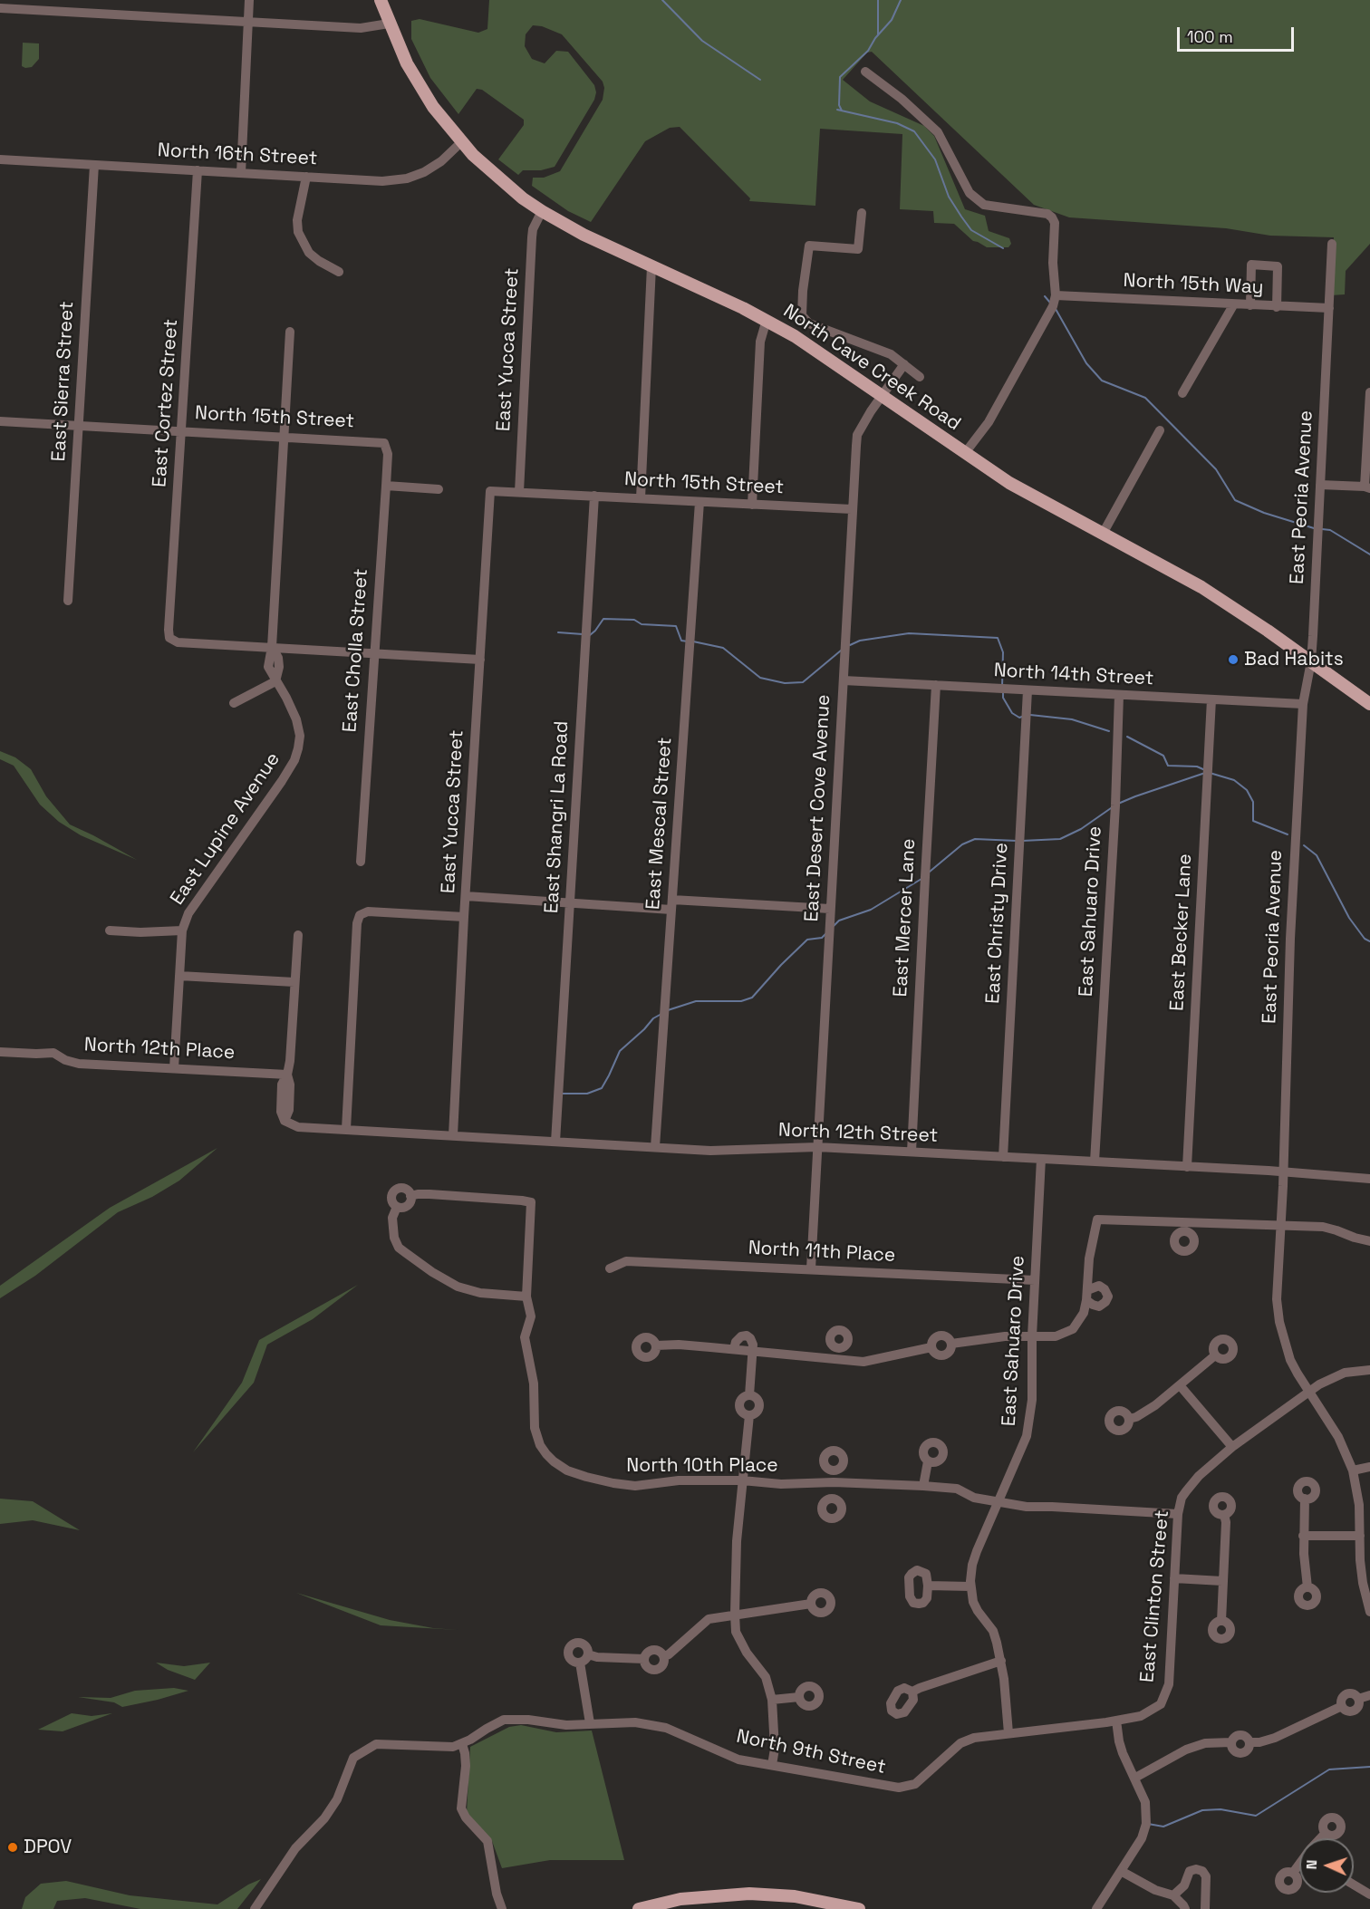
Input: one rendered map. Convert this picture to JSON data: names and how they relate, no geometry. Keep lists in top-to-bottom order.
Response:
{
  "streets": {
    "main road": ["North Cave Creek Road"],
    "street": [
      "North 16th Street",
      "North 15th Way",
      "East Yucca Street",
      "East Sierra Street",
      "East Cortez Street",
      "North 15th Street",
      "East Peoria Avenue",
      "East Cholla Street",
      "North 14th Street",
      "East Desert Cove Avenue",
      "East Shangri La Road",
      "East Mescal Street",
      "East Lupine Avenue",
      "East Sahuaro Drive",
      "East Mercer Lane",
      "East Christy Drive",
      "East Becker Lane",
      "North 12th Place",
      "North 12th Street",
      "North 11th Place",
      "North 10th Place",
      "East Clinton Street",
      "North 9th Street"
    ]
  },
  "crossings": [
    ["North 16th Street", "North Cave Creek Road"],
    ["North 16th Street", "East Sierra Street"],
    ["North 16th Street", "East Cortez Street"],
    ["North 15th Way", "East Peoria Avenue"],
    ["East Yucca Street", "North Cave Creek Road"],
    ["East Yucca Street", "North 15th Street"],
    ["East Yucca Street", "North 12th Street"],
    ["North Cave Creek Road", "East Peoria Avenue"],
    ["North Cave Creek Road", "East Desert Cove Avenue"],
    ["East Sierra Street", "North 15th Street"],
    ["East Cortez Street", "North 15th Street"],
    ["North 15th Street", "East Cholla Street"],
    ["North 15th Street", "East Desert Cove Avenue"],
    ["North 15th Street", "East Shangri La Road"],
    ["North 15th Street", "East Mescal Street"],
    ["East Peoria Avenue", "North 14th Street"],
    ["East Peoria Avenue", "North 12th Street"],
    ["East Peoria Avenue", "East Clinton Street"],
    ["North 14th Street", "East Desert Cove Avenue"],
    ["North 14th Street", "East Sahuaro Drive"],
    ["North 14th Street", "East Mercer Lane"],
    ["North 14th Street", "East Christy Drive"],
    ["North 14th Street", "East Becker Lane"],
    ["East Desert Cove Avenue", "North 12th Street"],
    ["East Desert Cove Avenue", "North 11th Place"],
    ["East Shangri La Road", "North 12th Street"],
    ["East Mescal Street", "North 12th Street"],
    ["East Lupine Avenue", "North 12th Place"],
    ["East Sahuaro Drive", "North 12th Street"],
    ["East Sahuaro Drive", "North 11th Place"],
    ["East Sahuaro Drive", "North 10th Place"],
    ["East Sahuaro Drive", "North 9th Street"],
    ["East Mercer Lane", "North 12th Street"],
    ["East Christy Drive", "North 12th Street"],
    ["East Becker Lane", "North 12th Street"],
    ["North 12th Place", "North 12th Street"],
    ["North 10th Place", "East Clinton Street"],
    ["East Clinton Street", "North 9th Street"]
  ],
  "places": ["Bad Habits", "DPOV"],
  "scale_bar": "100 m",
  "north": "left"
}
